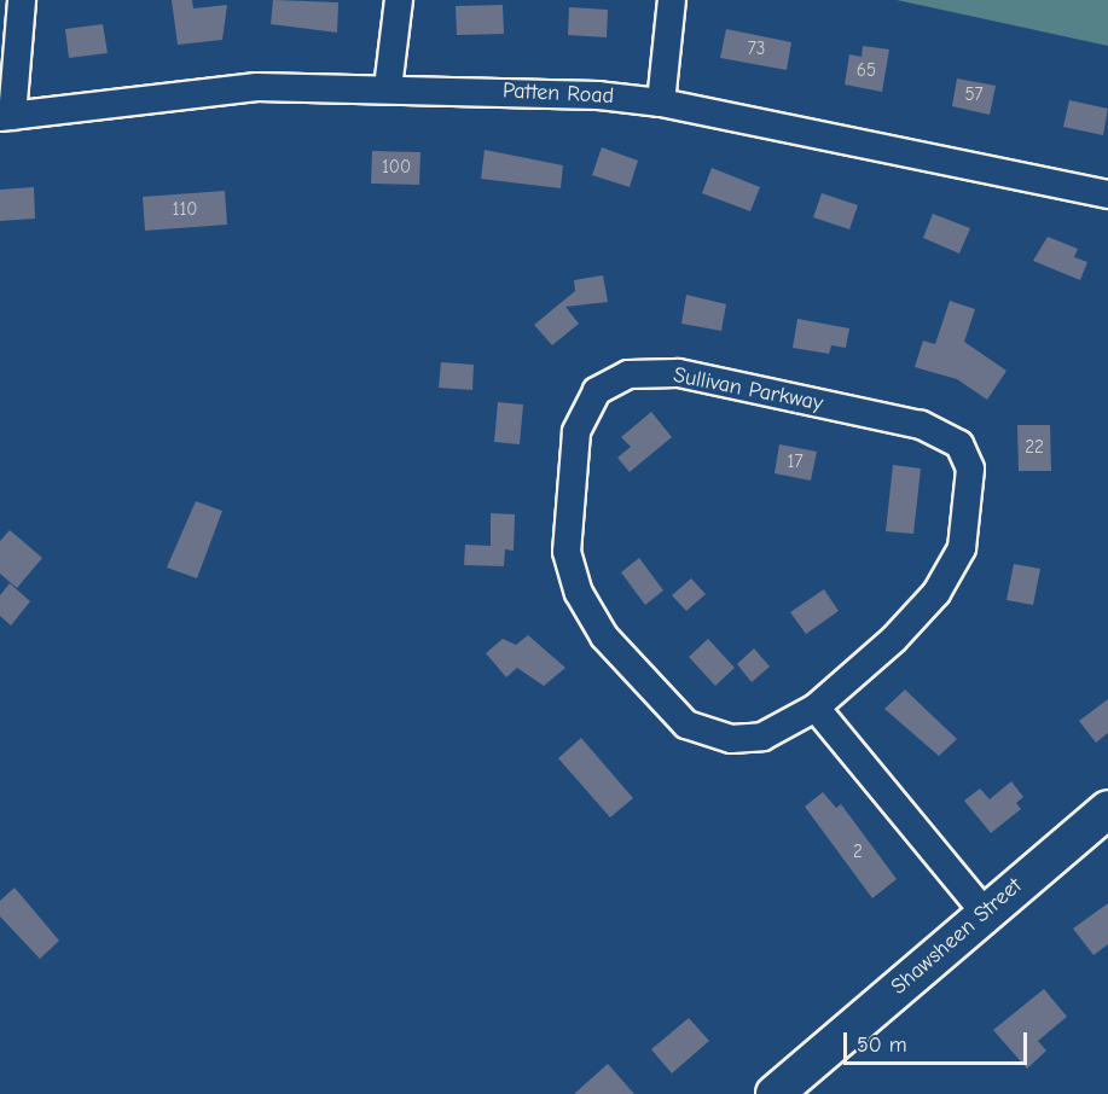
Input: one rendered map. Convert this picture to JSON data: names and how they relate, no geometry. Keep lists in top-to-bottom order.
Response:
{
  "streets": {
    "main road": ["Shawsheen Street"],
    "street": ["Patten Road", "Sullivan Parkway"]
  },
  "house_numbers": [
    "73",
    "65",
    "57",
    "100",
    "110",
    "22",
    "17",
    "2"
  ],
  "scale_bar": "50 m"
}
